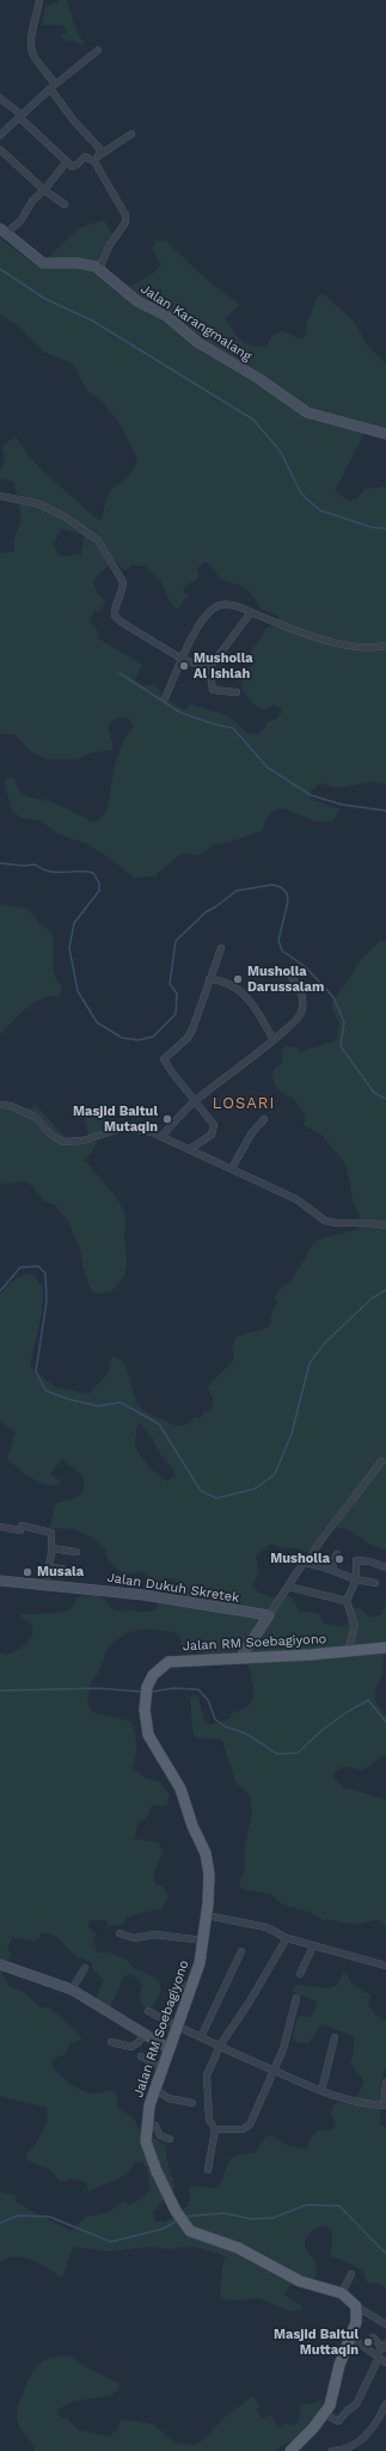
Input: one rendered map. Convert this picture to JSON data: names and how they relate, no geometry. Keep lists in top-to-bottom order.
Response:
{
  "streets": {
    "main road": ["Jalan RM Soebagiyono"],
    "street": ["Jalan Karangmalang", "Jalan Dukuh Skretek"]
  },
  "districts": ["LOSARI"],
  "places": [
    "Musholla Al Ishlah",
    "Musholla Darussalam",
    "Masjid Baitul Mutaqin",
    "Musholla",
    "Musala",
    "Masjid Baitul Muttaqin"
  ]
}
